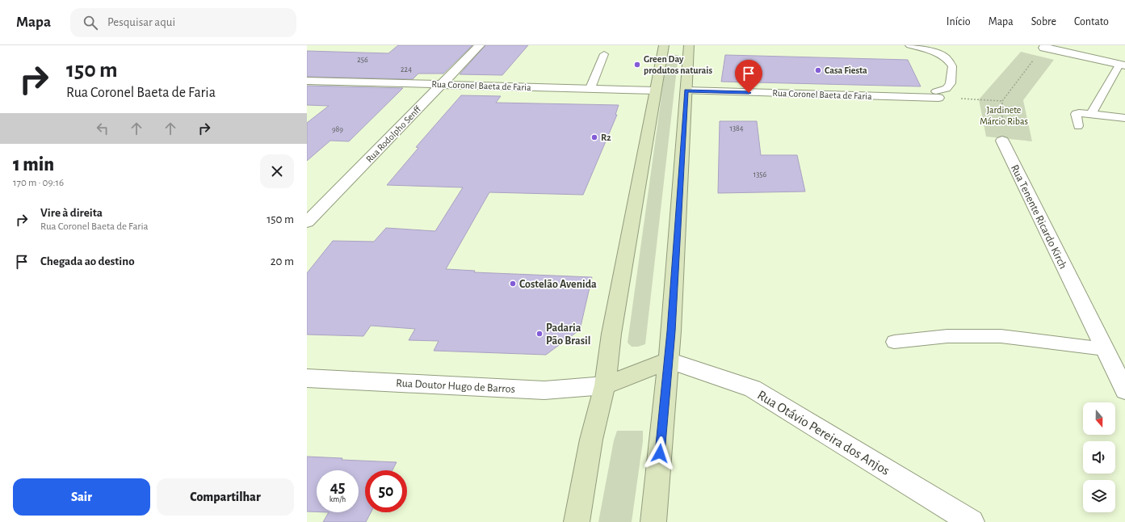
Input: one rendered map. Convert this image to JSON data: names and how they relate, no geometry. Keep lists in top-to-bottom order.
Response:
{
  "streets": {
    "street": [
      "Rua Coronel Baeta de Faria",
      "Rua Rodolpho Senff",
      "Rua Tenente Ricardo Kirch",
      "Rua Doutor Hugo de Barros",
      "Rua Otávio Pereira dos Anjos"
    ]
  },
  "crossings": [
    ["Rua Coronel Baeta de Faria", "Rua Rodolpho Senff"]
  ],
  "parks": ["Jardinete Márcio Ribas"],
  "places": [
    "Green Day produtos naturais",
    "Casa Fiesta",
    "R2",
    "Costelão Avenida",
    "Padaria Pão Brasil"
  ],
  "house_numbers": [
    "256",
    "224",
    "1384",
    "989",
    "1356"
  ],
  "north": "bottom",
  "page": {
    "header": "Mapa",
    "search": "Pesquisar aqui",
    "nav": [
      "Início",
      "Mapa",
      "Sobre",
      "Contato"
    ],
    "turn": ["150 m", "Rua Coronel Baeta de Faria"],
    "heading": ["1 min", "170 m · 09:16"],
    "list": [
      {
        "name": "Vire à direita",
        "note": "Rua Coronel Baeta de Faria",
        "value": "150 m"
      },
      {
        "name": "Chegada ao destino",
        "value": "20 m"
      }
    ],
    "speed": "45 km/h",
    "limit": "50",
    "buttons": ["Sair", "Compartilhar"]
  }
}
